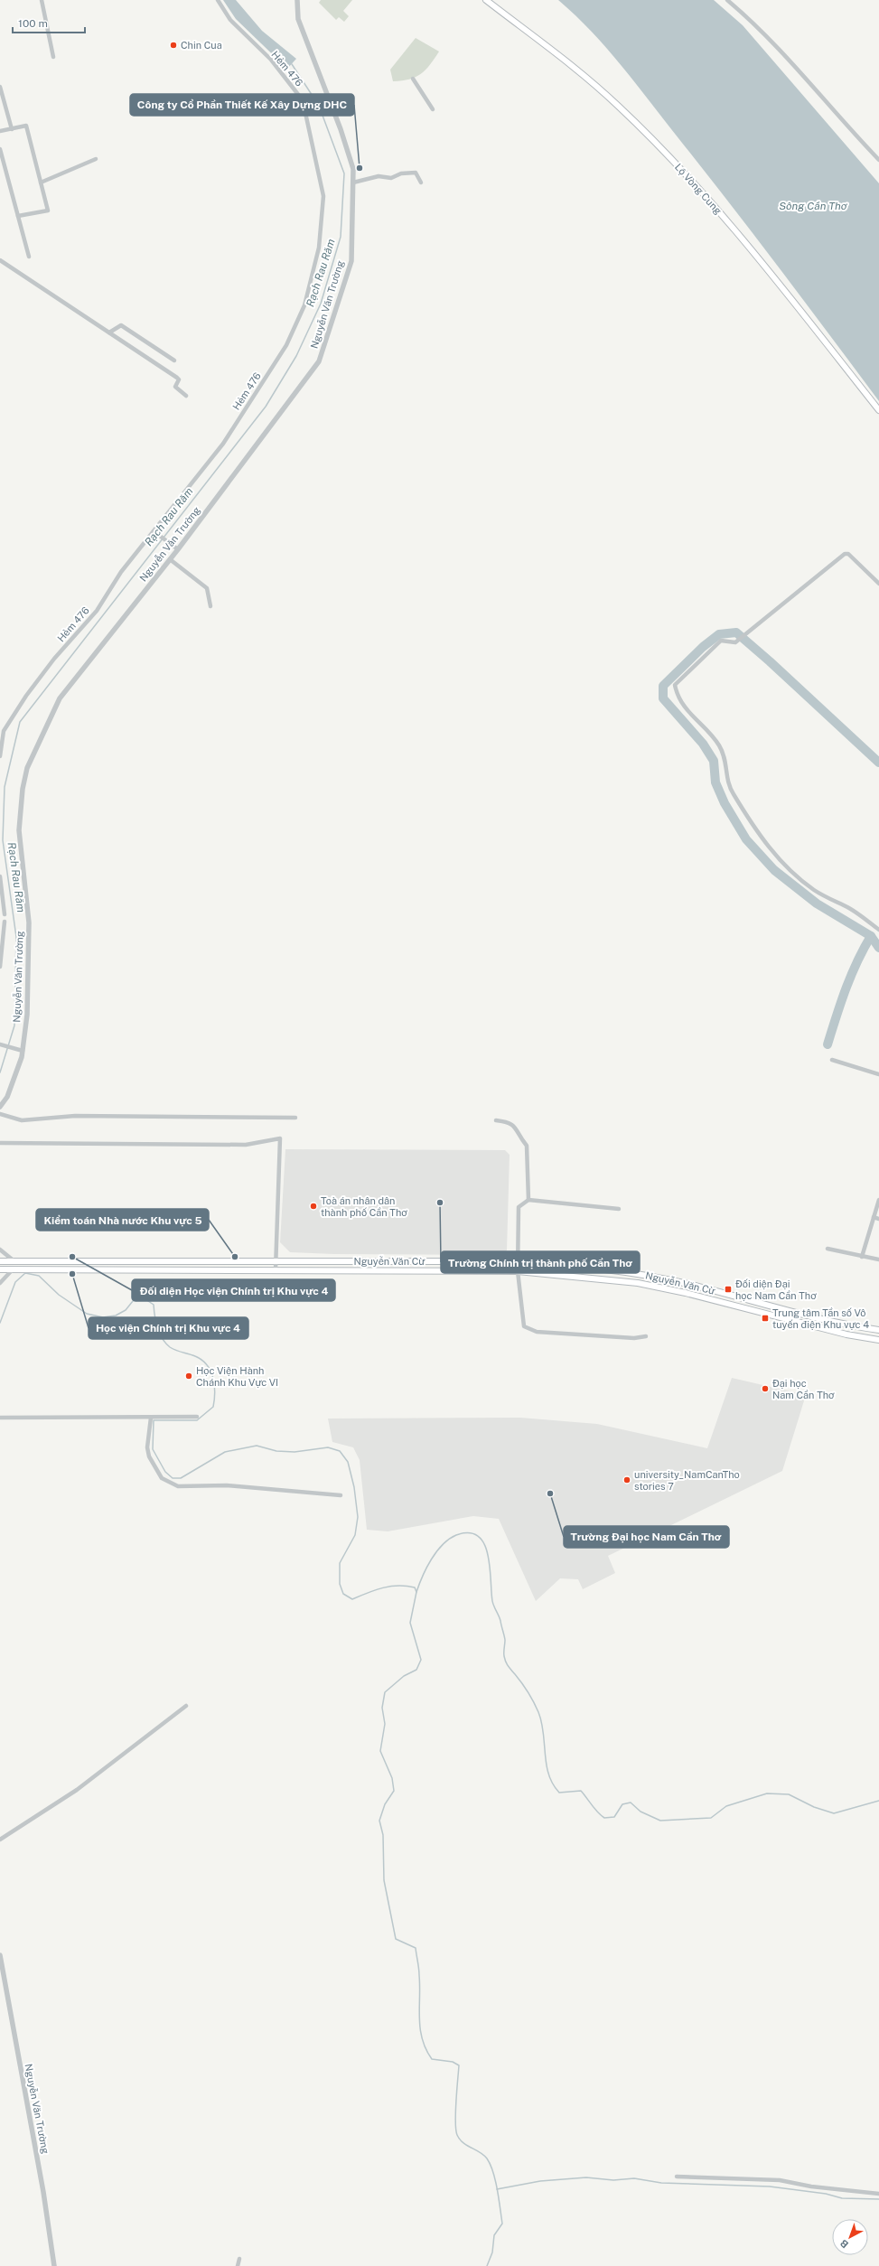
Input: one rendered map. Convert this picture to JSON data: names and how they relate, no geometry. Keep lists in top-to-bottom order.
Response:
{
  "streets": {
    "main road": ["Lộ Vòng Cung", "Nguyễn Văn Cừ"],
    "street": ["Hẻm 476", "Nguyễn Văn Trường"]
  },
  "water": ["Sông Cần Thơ", "Rạch Rau Răm"],
  "places": {
    "other": [
      "Chin Cua",
      "Công ty Cổ Phần Thiết Kế Xây Dựng DHC",
      "Trường Chính trị thành phố Cần Thơ",
      "Toà án nhân dân thành phố Cần Thơ",
      "Đối diện Học viện Chính trị Khu vực 4",
      "Kiểm toán Nhà nước Khu vực 5",
      "Học viện Chính trị Khu vực 4",
      "Học Viện Hành Chánh Khu Vực VI",
      "Đại học Nam Cần Thơ",
      "university_NamCanTho stories 7",
      "Trường Đại học Nam Cần Thơ"
    ],
    "transit": ["Đối diện Đại học Nam Cần Thơ", "Trung tâm Tần số Vô tuyến điện Khu vực 4"]
  },
  "scale_bar": "100 m",
  "north": "bottom left"
}
